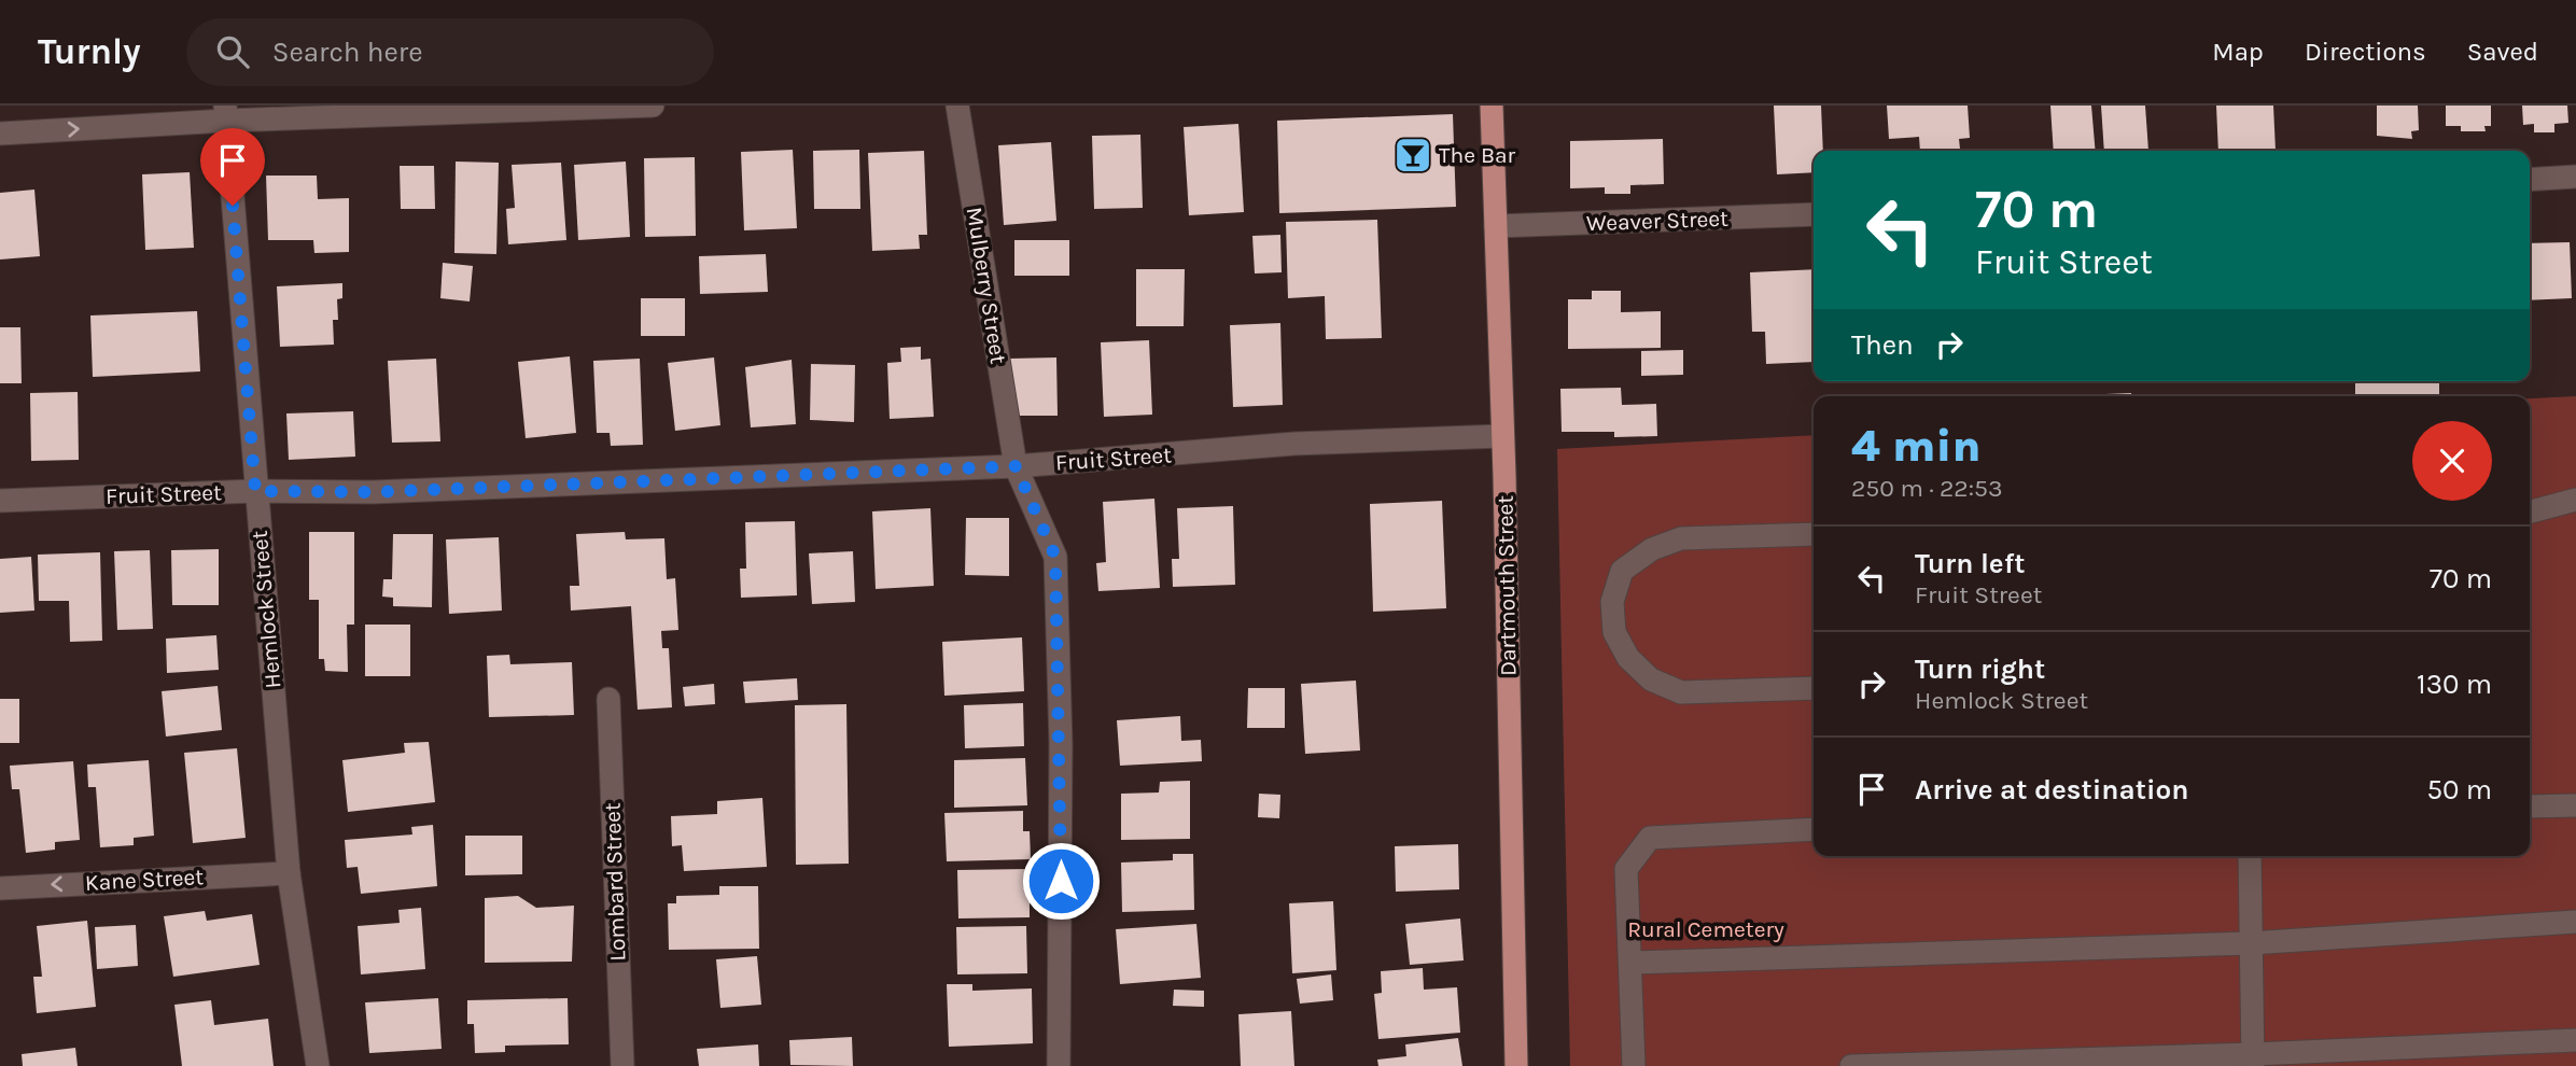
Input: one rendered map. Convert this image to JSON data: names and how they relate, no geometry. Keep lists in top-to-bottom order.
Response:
{
  "streets": {
    "main road": ["Dartmouth Street"],
    "street": [
      "Weaver Street",
      "Mulberry Street",
      "Fruit Street",
      "Hemlock Street",
      "Kane Street",
      "Lombard Street"
    ]
  },
  "crossings": [
    ["Weaver Street", "Dartmouth Street"],
    ["Mulberry Street", "Fruit Street"],
    ["Fruit Street", "Dartmouth Street"],
    ["Fruit Street", "Hemlock Street"],
    ["Hemlock Street", "Kane Street"]
  ],
  "one_way": ["Kane Street"],
  "parks": ["Rural Cemetery"],
  "places": {
    "bar": ["The Bar"]
  },
  "page": {
    "header": "Turnly",
    "search": "Search here",
    "nav": ["Map", "Directions", "Saved"],
    "turn": ["70 m", "Fruit Street"],
    "then": "Then",
    "heading": ["4 min", "250 m · 22:53"],
    "list": [
      {
        "name": "Turn left",
        "note": "Fruit Street",
        "value": "70 m"
      },
      {
        "name": "Turn right",
        "note": "Hemlock Street",
        "value": "130 m"
      },
      {
        "name": "Arrive at destination",
        "value": "50 m"
      }
    ]
  }
}
